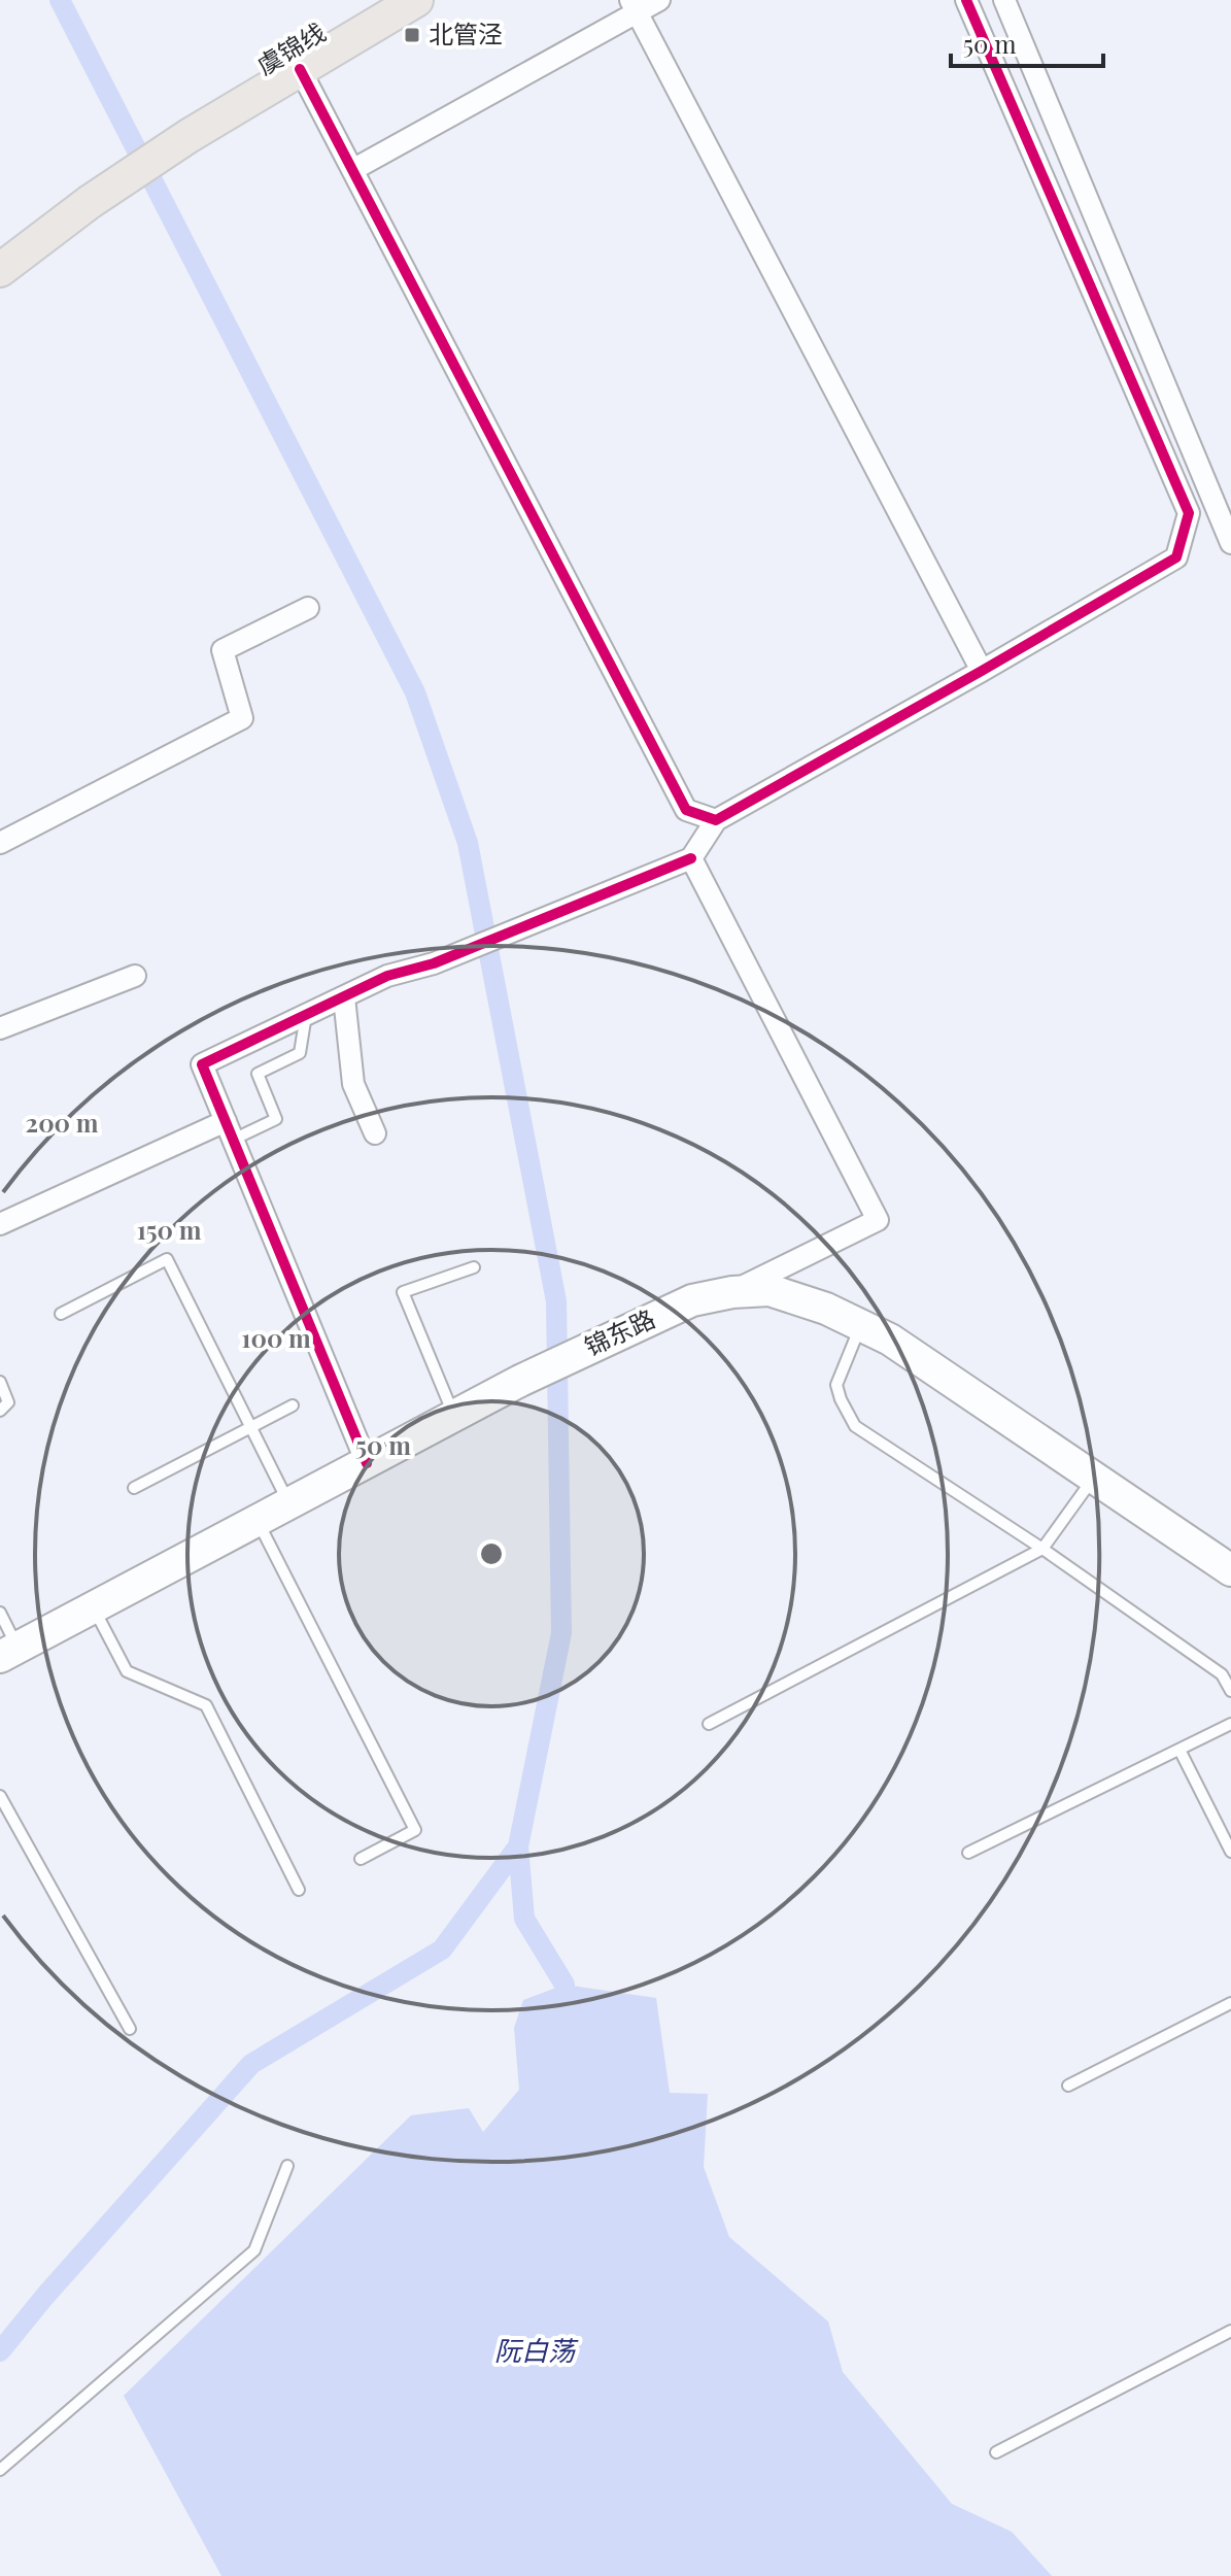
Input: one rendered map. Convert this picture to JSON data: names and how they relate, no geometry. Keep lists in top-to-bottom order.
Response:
{
  "streets": {
    "main road": ["虞锦线", "锦东路"]
  },
  "water": ["阮白荡"],
  "places": {
    "transit": ["北管泾"]
  },
  "scale_bar": "50 m",
  "rings": [
    "200 m",
    "150 m",
    "100 m",
    "50 m"
  ]
}
